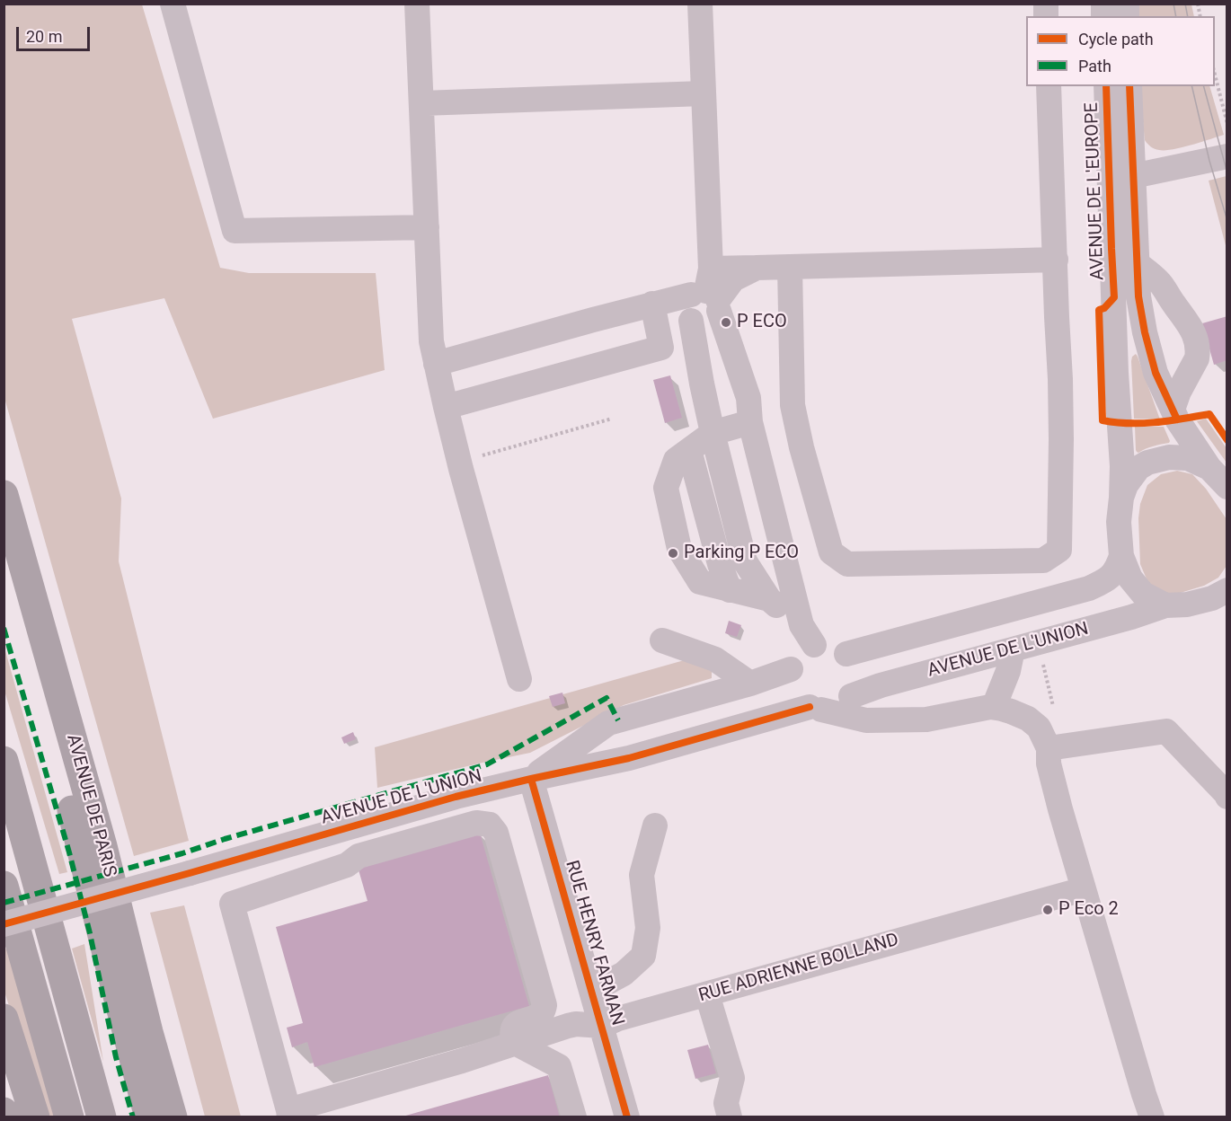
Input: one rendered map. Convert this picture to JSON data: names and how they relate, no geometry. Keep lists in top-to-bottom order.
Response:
{
  "streets": {
    "highway": ["AVENUE DE PARIS"],
    "street": [
      "AVENUE DE L'EUROPE",
      "AVENUE DE L'UNION",
      "RUE HENRY FARMAN",
      "RUE ADRIENNE BOLLAND"
    ]
  },
  "crossings": [
    ["AVENUE DE L'EUROPE", "AVENUE DE L'UNION"],
    ["AVENUE DE L'UNION", "RUE HENRY FARMAN"],
    ["RUE HENRY FARMAN", "RUE ADRIENNE BOLLAND"]
  ],
  "places": ["P ECO", "Parking P ECO", "P Eco 2"],
  "legend": ["Cycle path", "Path"],
  "scale_bar": "20 m"
}
